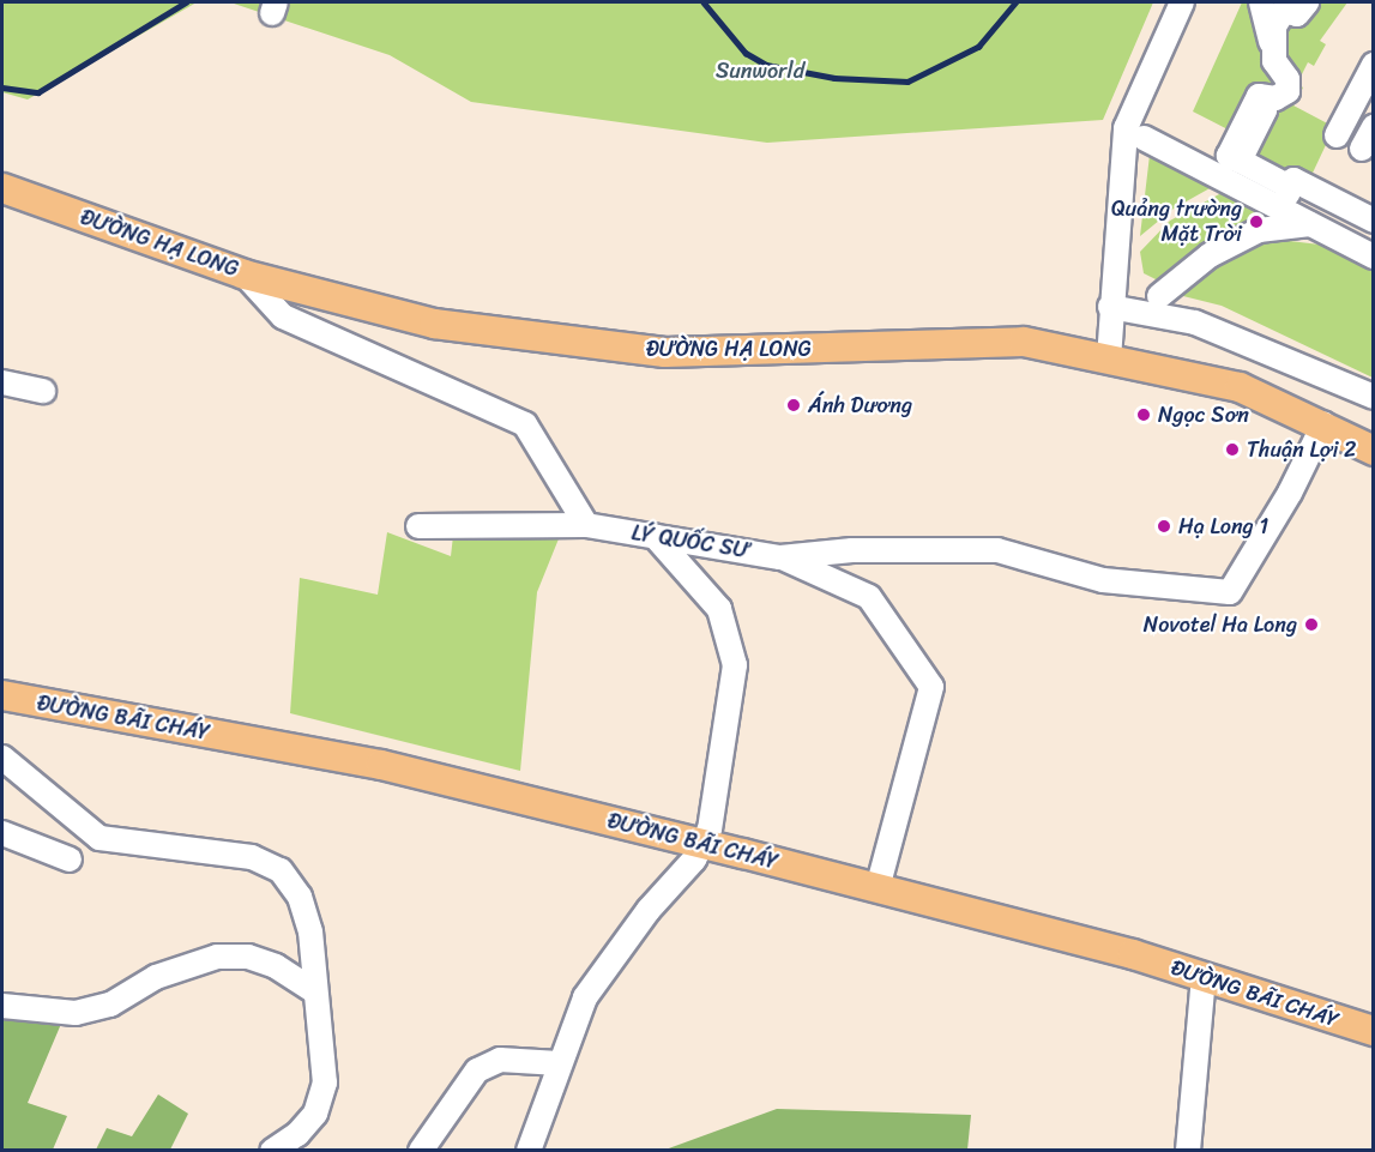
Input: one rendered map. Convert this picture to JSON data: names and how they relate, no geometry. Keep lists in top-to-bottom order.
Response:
{
  "streets": {
    "main road": ["ĐƯỜNG HẠ LONG", "ĐƯỜNG BÃI CHÁY"],
    "street": ["LÝ QUỐC SƯ"]
  },
  "crossings": [
    ["ĐƯỜNG HẠ LONG", "LÝ QUỐC SƯ"]
  ],
  "parks": ["Sunworld"],
  "places": [
    "Quảng trường Mặt Trời",
    "Ánh Dương",
    "Ngọc Sơn",
    "Thuận Lợi 2",
    "Hạ Long 1",
    "Novotel Ha Long"
  ]
}
